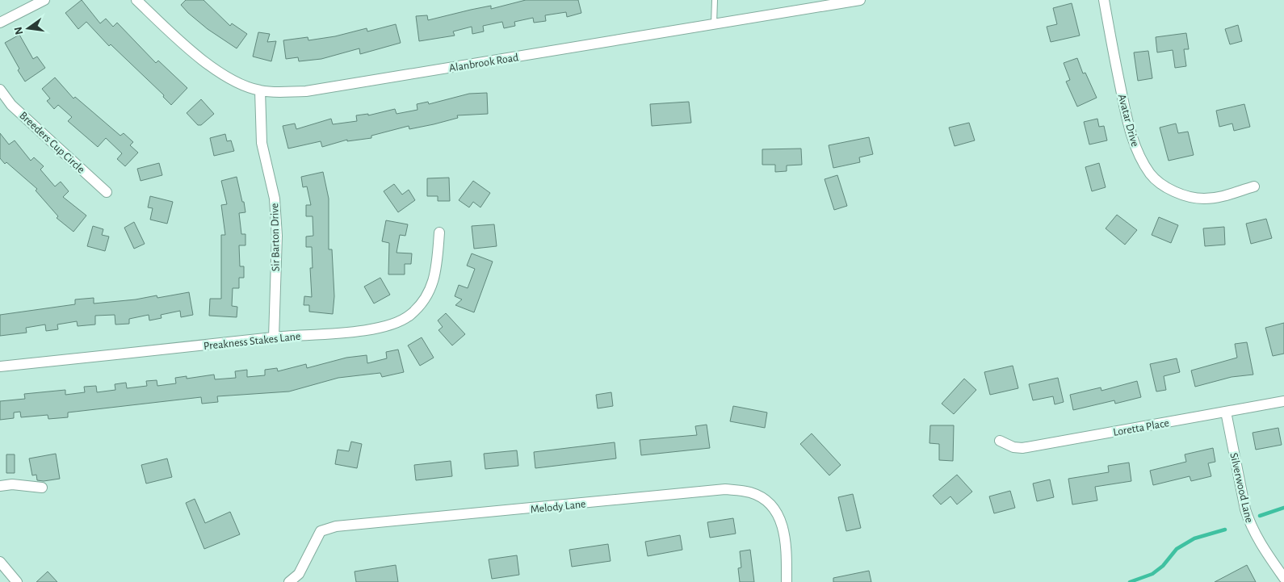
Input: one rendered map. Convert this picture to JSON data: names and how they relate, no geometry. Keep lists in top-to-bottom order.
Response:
{
  "streets": {
    "street": [
      "Alanbrook Road",
      "Avatar Drive",
      "Breeders Cup Circle",
      "Sir Barton Drive",
      "Preakness Stakes Lane",
      "Loretta Place",
      "Silverwood Lane",
      "Melody Lane"
    ]
  },
  "crossings": [
    ["Alanbrook Road", "Sir Barton Drive"],
    ["Sir Barton Drive", "Preakness Stakes Lane"],
    ["Loretta Place", "Silverwood Lane"]
  ],
  "north": "left"
}
